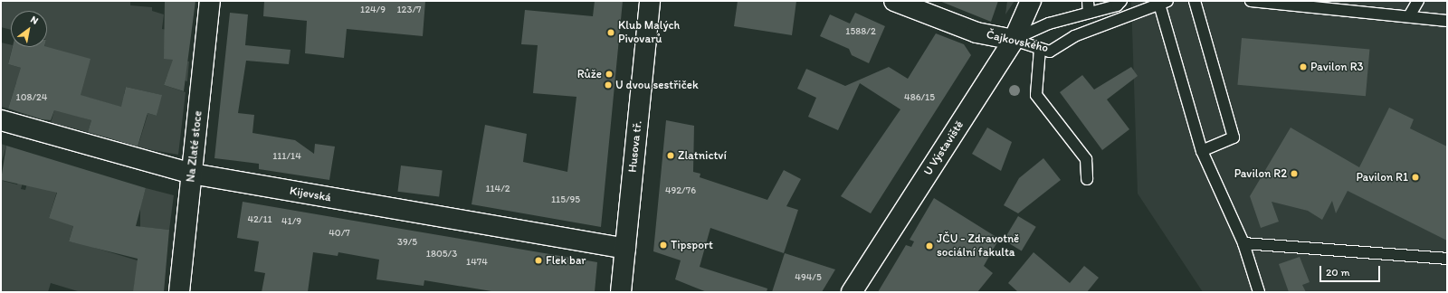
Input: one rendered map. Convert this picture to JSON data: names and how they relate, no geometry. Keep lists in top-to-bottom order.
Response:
{
  "streets": {
    "street": [
      "Čajkovského",
      "Na Zlaté stoce",
      "Husova tř.",
      "U Výstaviště",
      "Kijevská"
    ]
  },
  "crossings": [
    ["Čajkovského", "U Výstaviště"],
    ["Na Zlaté stoce", "Kijevská"],
    ["Husova tř.", "Kijevská"]
  ],
  "places": [
    "Klub Malých Pivovarů",
    "Pavilon R3",
    "Růže",
    "U dvou sestřiček",
    "Zlatnictví",
    "Pavilon R2",
    "Pavilon R1",
    "Tipsport",
    "JČU - Zdravotně sociální fakulta",
    "Flek bar"
  ],
  "house_numbers": [
    "124/9",
    "123/7",
    "1588/2",
    "108/24",
    "486/15",
    "111/14",
    "114/2",
    "492/76",
    "115/95",
    "42/11",
    "41/9",
    "40/7",
    "39/5",
    "1805/3",
    "1474",
    "494/5"
  ],
  "scale_bar": "20 m",
  "north": "top right"
}
